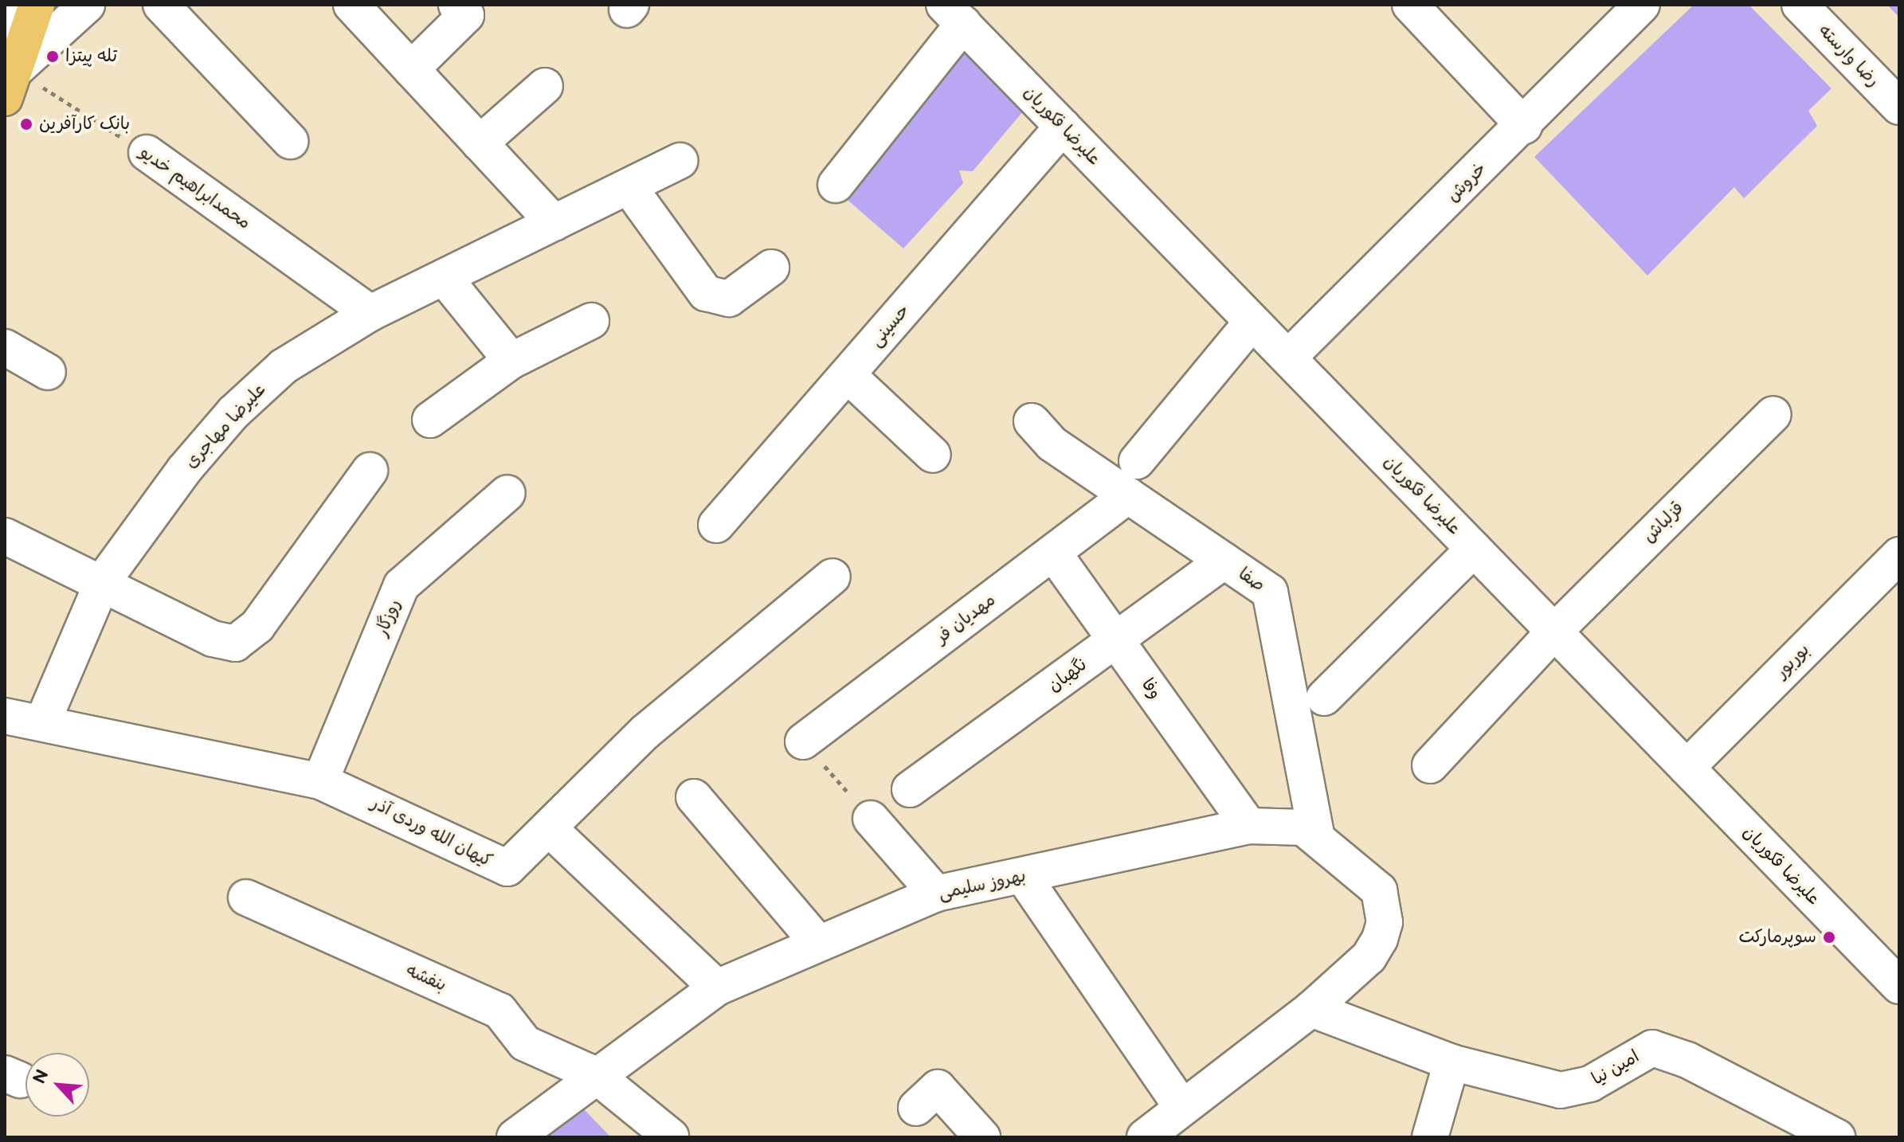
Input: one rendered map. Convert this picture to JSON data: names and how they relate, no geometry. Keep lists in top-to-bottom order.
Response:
{
  "streets": {
    "street": [
      "رضا وارسته",
      "علیرضا فکوریان",
      "خروش",
      "محمدابراهیم خدیو",
      "حسینی",
      "علیرضا مهاجری",
      "قزلباش",
      "صفا",
      "روزگار",
      "مهدیان فر",
      "بوربور",
      "نگهبان",
      "وفا",
      "کیهان الله وردی آذر",
      "بهروز سلیمی",
      "بنفشه",
      "امین نیا"
    ]
  },
  "crossings": [
    ["علیرضا فکوریان", "خروش"],
    ["علیرضا فکوریان", "حسینی"],
    ["علیرضا فکوریان", "قزلباش"],
    ["علیرضا فکوریان", "بوربور"],
    ["محمدابراهیم خدیو", "علیرضا مهاجری"],
    ["علیرضا مهاجری", "کیهان الله وردی آذر"],
    ["صفا", "مهدیان فر"],
    ["صفا", "نگهبان"],
    ["صفا", "بهروز سلیمی"],
    ["روزگار", "کیهان الله وردی آذر"],
    ["مهدیان فر", "وفا"],
    ["نگهبان", "وفا"],
    ["وفا", "بهروز سلیمی"],
    ["بهروز سلیمی", "بنفشه"],
    ["بهروز سلیمی", "امین نیا"]
  ],
  "places": ["تله پیتزا", "بانک کارآفرین", "سوپرمارکت"],
  "north": "top left"
}
